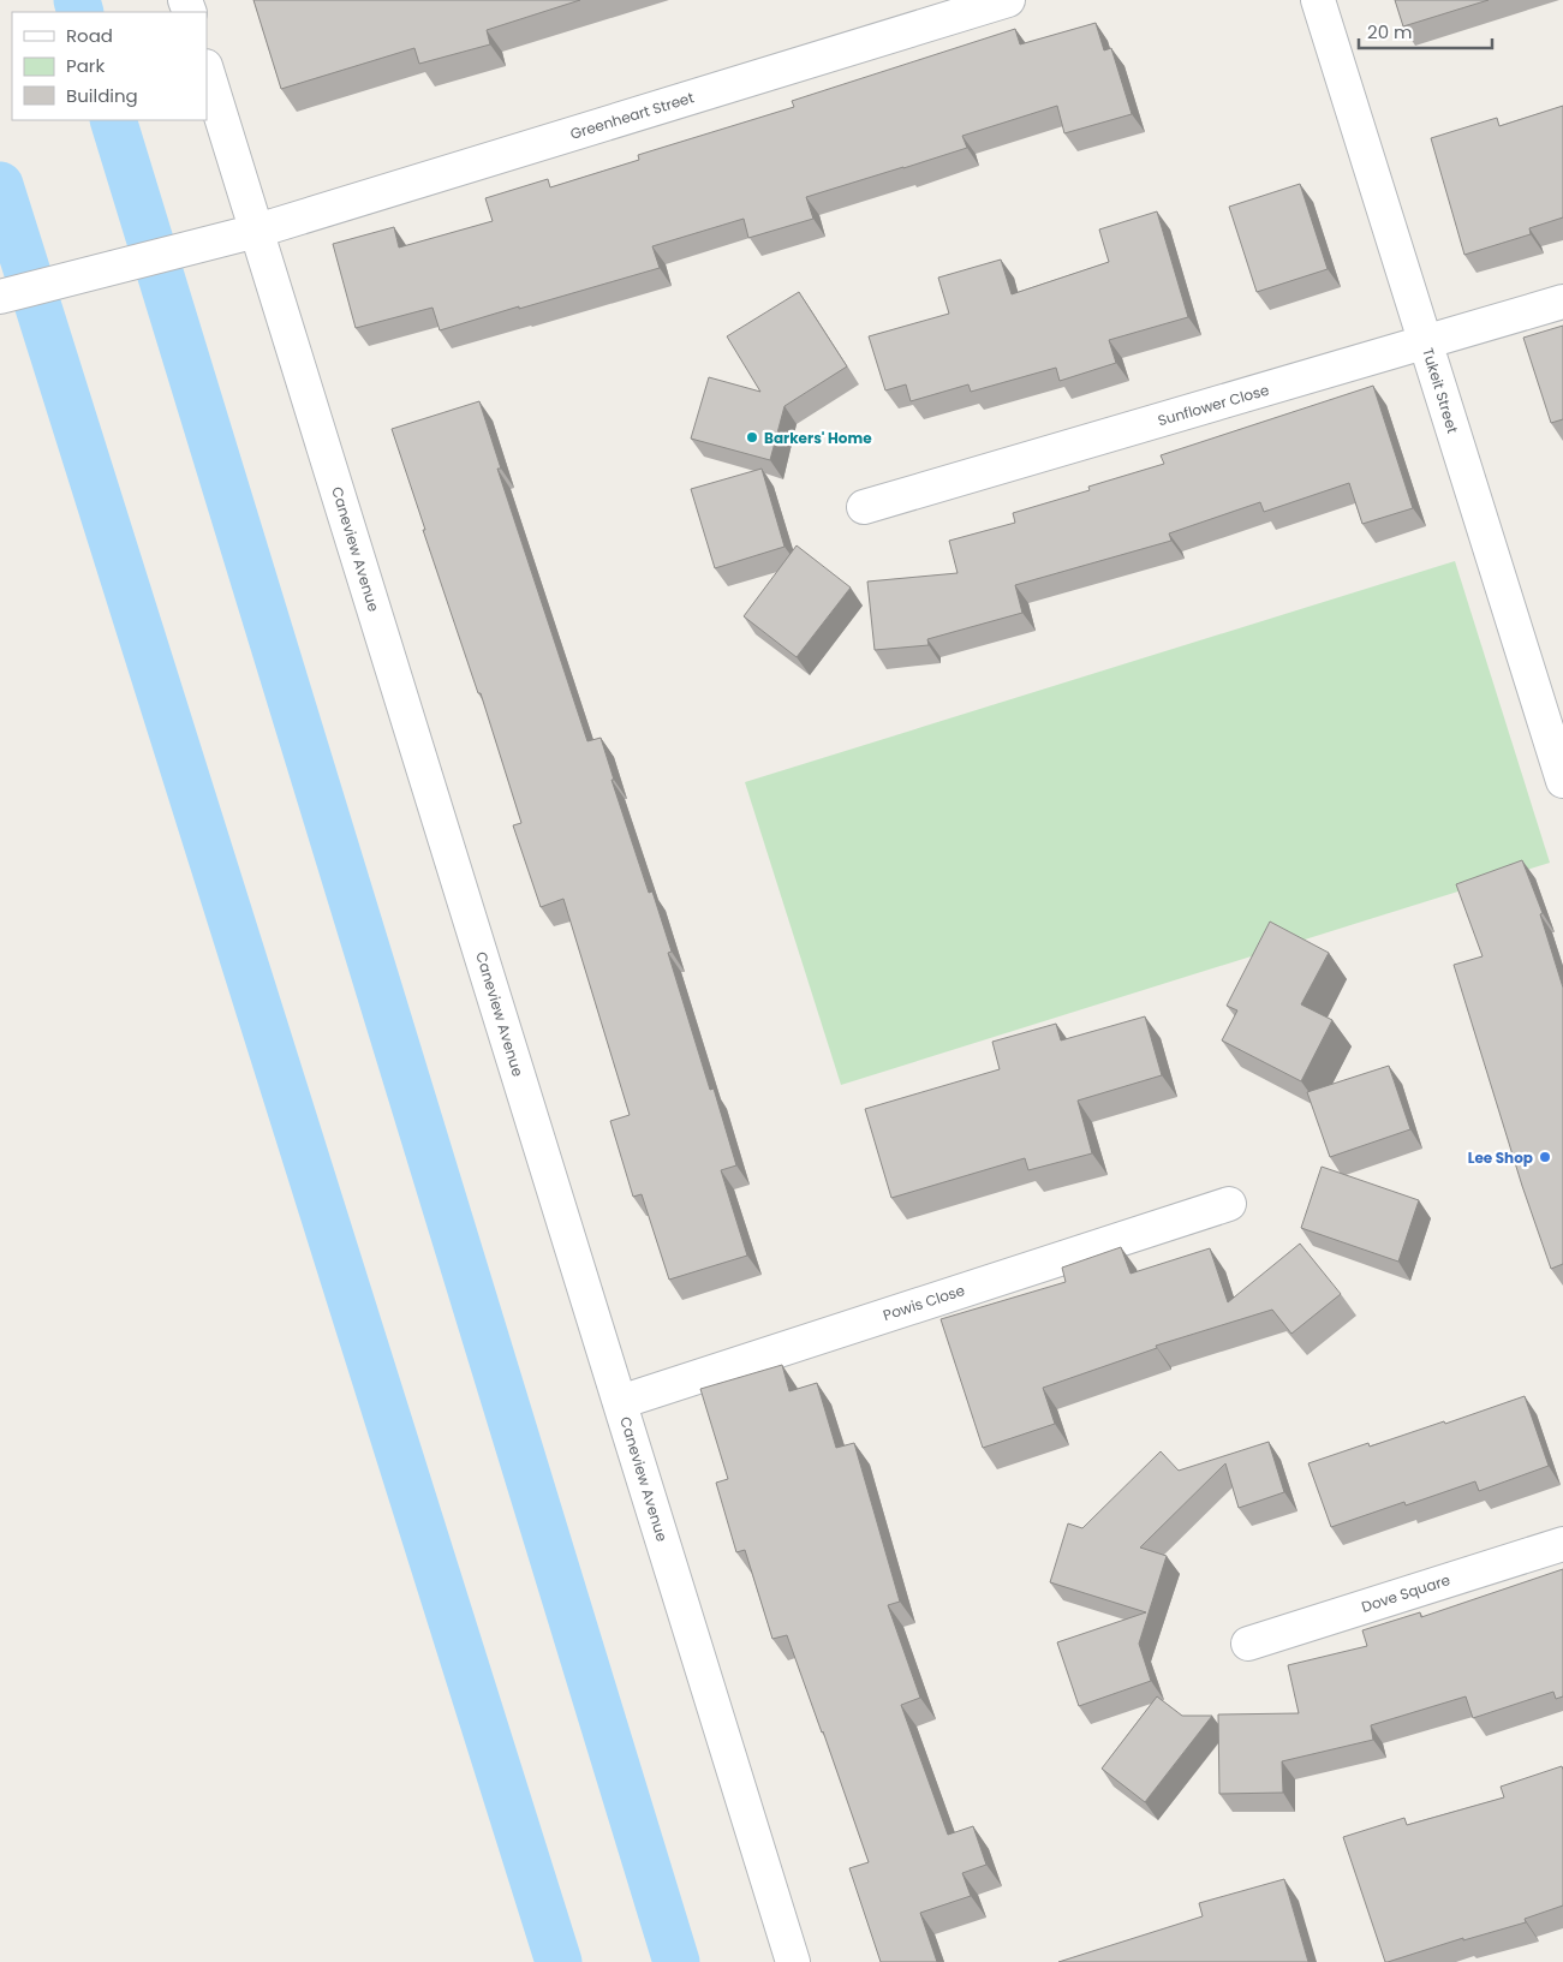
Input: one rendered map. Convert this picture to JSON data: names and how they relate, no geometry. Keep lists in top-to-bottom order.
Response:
{
  "streets": {
    "street": [
      "Greenheart Street",
      "Tukeit Street",
      "Sunflower Close",
      "Caneview Avenue",
      "Powis Close",
      "Dove Square"
    ]
  },
  "crossings": [
    ["Greenheart Street", "Caneview Avenue"],
    ["Tukeit Street", "Sunflower Close"],
    ["Caneview Avenue", "Powis Close"]
  ],
  "places": ["Barkers' Home", "Lee Shop"],
  "legend": ["Road", "Park", "Building"],
  "scale_bar": "20 m"
}
